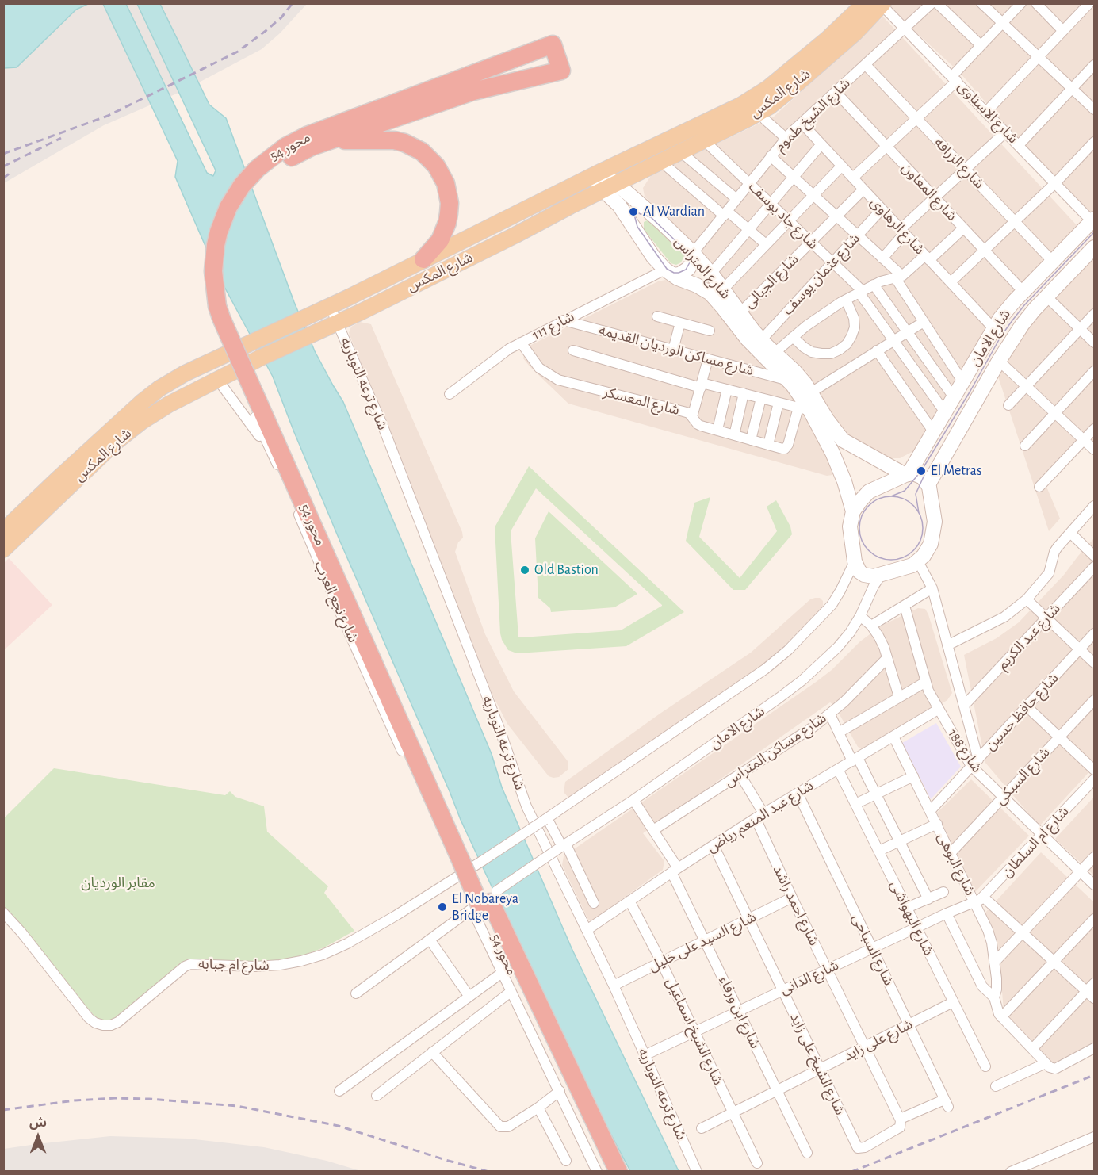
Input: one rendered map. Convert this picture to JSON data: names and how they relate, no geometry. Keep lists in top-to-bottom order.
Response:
{
  "streets": {
    "highway": ["محور 54"],
    "main road": ["شارع المكس"],
    "street": [
      "شارع الاسناوى",
      "شارع الشيخ طموم",
      "شارع الزرافه",
      "شارع المعاون",
      "شارع جاد يوسف",
      "شارع الرهاوى",
      "شارع المتراس",
      "شارع عثمان يوسف",
      "شارع الجبالى",
      "شارع 111",
      "شارع الامان",
      "شارع مساكن الورديان القديمه",
      "شارع ترعه النوباريه",
      "شارع المعسكر",
      "شارع نجع العرب",
      "شارع عبد الكريم",
      "شارع حافظ حسين",
      "شارع مساكن المتراس",
      "شارع 188",
      "شارع السبكى",
      "شارع عبد المنعم رياض",
      "شارع ام السلطان",
      "شارع البوهى",
      "شارع احمد راشد",
      "شارع البهواشى",
      "شارع السيد على خليل",
      "شارع السباحى",
      "شارع ام جبابه",
      "شارع الدانى",
      "شارع ابن ورقاء",
      "شارع الشيخ اسماعيل",
      "شارع على زايد",
      "شارع الشيخ على زايد"
    ]
  },
  "crossings": [
    ["شارع المكس", "شارع الاسناوى"],
    ["شارع المكس", "محور 54"],
    ["شارع المكس", "شارع جاد يوسف"],
    ["شارع المكس", "شارع المتراس"],
    ["شارع المكس", "شارع ترعه النوباريه"],
    ["شارع المكس", "شارع نجع العرب"],
    ["شارع الاسناوى", "شارع الشيخ طموم"],
    ["شارع الاسناوى", "شارع الامان"],
    ["شارع الشيخ طموم", "شارع الزرافه"],
    ["شارع الشيخ طموم", "شارع المعاون"],
    ["شارع الشيخ طموم", "شارع جاد يوسف"],
    ["شارع الشيخ طموم", "شارع الرهاوى"],
    ["شارع الشيخ طموم", "شارع المتراس"],
    ["محور 54", "شارع الامان"],
    ["محور 54", "شارع نجع العرب"],
    ["محور 54", "شارع ام جبابه"],
    ["شارع الزرافه", "شارع الامان"],
    ["شارع المعاون", "شارع الامان"],
    ["شارع جاد يوسف", "شارع عثمان يوسف"],
    ["شارع جاد يوسف", "شارع الجبالى"],
    ["شارع جاد يوسف", "شارع الامان"],
    ["شارع الرهاوى", "شارع عثمان يوسف"],
    ["شارع الرهاوى", "شارع الجبالى"],
    ["شارع الرهاوى", "شارع الامان"],
    ["شارع المتراس", "شارع عثمان يوسف"],
    ["شارع المتراس", "شارع الجبالى"],
    ["شارع المتراس", "شارع 111"],
    ["شارع المتراس", "شارع الامان"],
    ["شارع المتراس", "شارع مساكن الورديان القديمه"],
    ["شارع المتراس", "شارع المعسكر"],
    ["شارع 111", "شارع مساكن الورديان القديمه"],
    ["شارع 111", "شارع المعسكر"],
    ["شارع الامان", "شارع ابن ورقاء"],
    ["شارع ترعه النوباريه", "شارع عبد المنعم رياض"],
    ["شارع ترعه النوباريه", "شارع السيد على خليل"],
    ["شارع ترعه النوباريه", "شارع الدانى"],
    ["شارع حافظ حسين", "شارع 188"],
    ["شارع حافظ حسين", "شارع البوهى"],
    ["شارع مساكن المتراس", "شارع احمد راشد"],
    ["شارع مساكن المتراس", "شارع ابن ورقاء"],
    ["شارع 188", "شارع السبكى"],
    ["شارع 188", "شارع عبد المنعم رياض"],
    ["شارع 188", "شارع ام السلطان"],
    ["شارع السبكى", "شارع البوهى"],
    ["شارع عبد المنعم رياض", "شارع البوهى"],
    ["شارع عبد المنعم رياض", "شارع احمد راشد"],
    ["شارع عبد المنعم رياض", "شارع البهواشى"],
    ["شارع عبد المنعم رياض", "شارع السباحى"],
    ["شارع عبد المنعم رياض", "شارع ابن ورقاء"],
    ["شارع عبد المنعم رياض", "شارع الشيخ اسماعيل"],
    ["شارع عبد المنعم رياض", "شارع الشيخ على زايد"],
    ["شارع ام السلطان", "شارع البوهى"],
    ["شارع ام السلطان", "شارع الدانى"],
    ["شارع البوهى", "شارع الدانى"],
    ["شارع احمد راشد", "شارع السيد على خليل"],
    ["شارع احمد راشد", "شارع السباحى"],
    ["شارع احمد راشد", "شارع الدانى"],
    ["شارع احمد راشد", "شارع على زايد"],
    ["شارع احمد راشد", "شارع الشيخ على زايد"],
    ["شارع البهواشى", "شارع الدانى"],
    ["شارع البهواشى", "شارع على زايد"],
    ["شارع السيد على خليل", "شارع ابن ورقاء"],
    ["شارع السيد على خليل", "شارع الشيخ اسماعيل"],
    ["شارع السيد على خليل", "شارع الشيخ على زايد"],
    ["شارع السباحى", "شارع الدانى"],
    ["شارع السباحى", "شارع على زايد"],
    ["شارع السباحى", "شارع الشيخ على زايد"],
    ["شارع الدانى", "شارع ابن ورقاء"],
    ["شارع الدانى", "شارع الشيخ اسماعيل"],
    ["شارع الدانى", "شارع الشيخ على زايد"],
    ["شارع ابن ورقاء", "شارع على زايد"],
    ["شارع الشيخ اسماعيل", "شارع على زايد"],
    ["شارع على زايد", "شارع الشيخ على زايد"]
  ],
  "parks": ["مقابر الورديان"],
  "places": [
    "Al Wardian",
    "El Metras",
    "Old Bastion",
    "El Nobareya Bridge"
  ],
  "north": "top"
}
